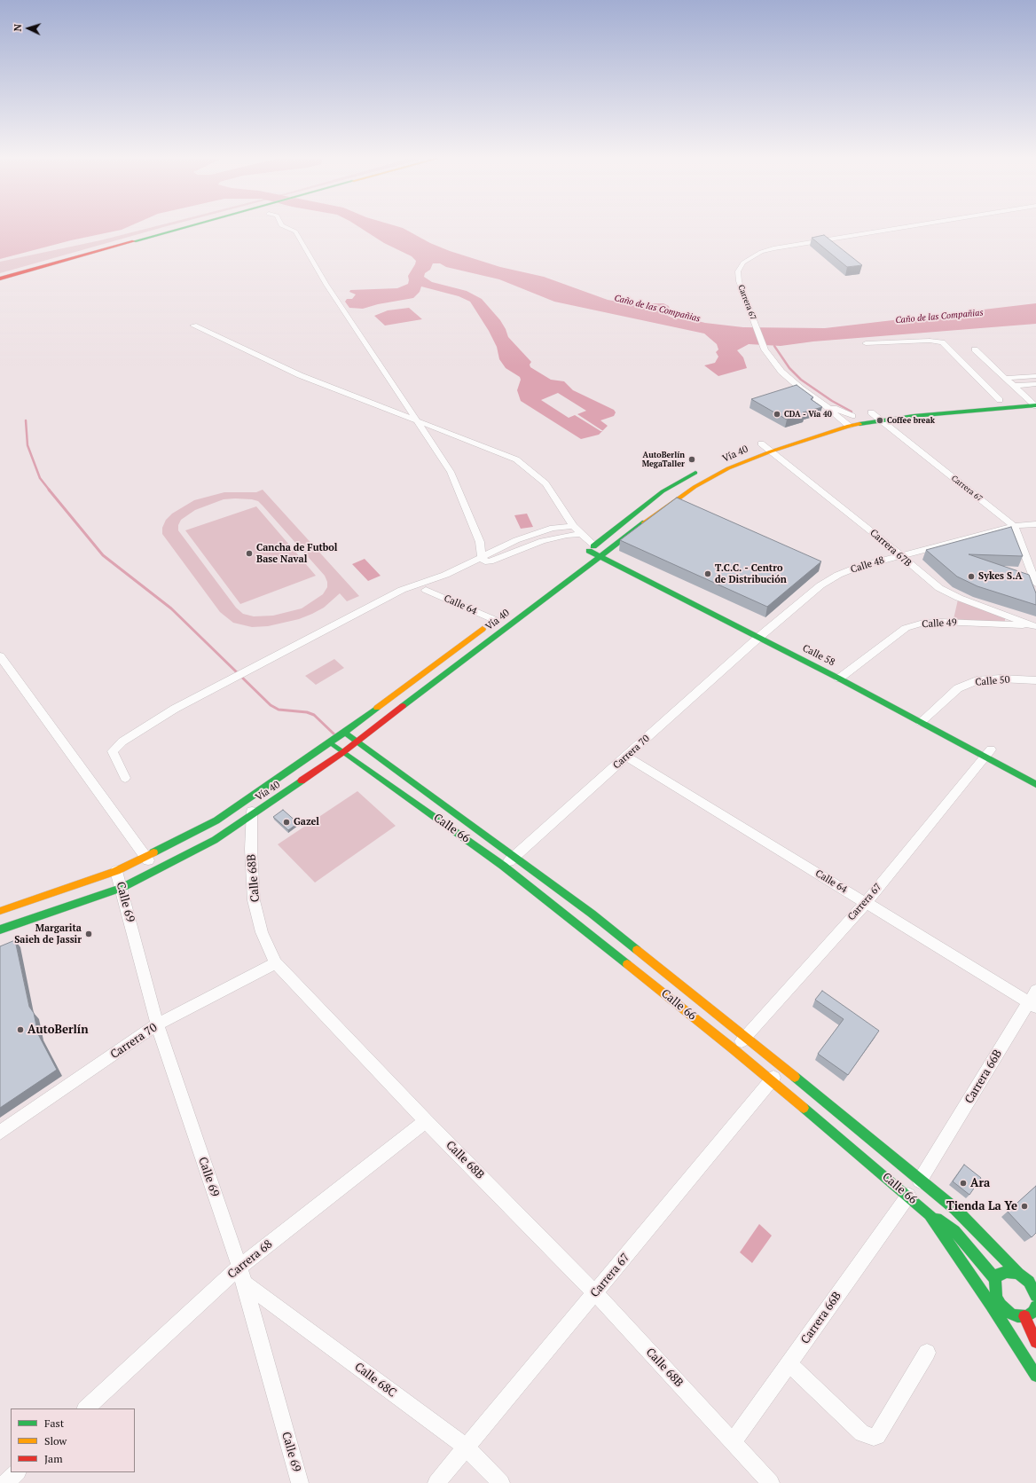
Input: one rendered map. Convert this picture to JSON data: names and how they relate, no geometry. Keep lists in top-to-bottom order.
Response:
{
  "streets": {
    "main road": ["Vía 40", "Calle 58", "Calle 66"],
    "street": [
      "Carrera 67",
      "Carrera 67B",
      "Calle 48",
      "Calle 64",
      "Calle 49",
      "Calle 50",
      "Carrera 70",
      "Calle 68B",
      "Calle 69",
      "Carrera 66B",
      "Carrera 68",
      "Calle 68C"
    ]
  },
  "crossings": [
    ["Carrera 67", "Vía 40"],
    ["Carrera 67", "Calle 48"],
    ["Carrera 67", "Calle 64"],
    ["Carrera 67", "Calle 58"],
    ["Carrera 67", "Calle 66"],
    ["Carrera 67", "Calle 68B"],
    ["Carrera 67", "Calle 68C"],
    ["Vía 40", "Carrera 67B"],
    ["Vía 40", "Calle 64"],
    ["Vía 40", "Calle 58"],
    ["Vía 40", "Calle 66"],
    ["Vía 40", "Calle 68B"],
    ["Vía 40", "Calle 69"],
    ["Carrera 67B", "Calle 48"],
    ["Carrera 67B", "Calle 49"],
    ["Calle 48", "Calle 58"],
    ["Calle 48", "Carrera 70"],
    ["Calle 64", "Carrera 70"],
    ["Calle 64", "Carrera 66B"],
    ["Calle 49", "Calle 58"],
    ["Calle 58", "Calle 50"],
    ["Calle 58", "Carrera 70"],
    ["Carrera 70", "Calle 66"],
    ["Carrera 70", "Calle 68B"],
    ["Carrera 70", "Calle 69"],
    ["Calle 66", "Carrera 66B"],
    ["Calle 68B", "Carrera 66B"],
    ["Calle 68B", "Carrera 68"],
    ["Calle 69", "Carrera 68"],
    ["Calle 69", "Calle 68C"]
  ],
  "water": ["Caño de las Compañias"],
  "places": [
    "CDA - Vía 40",
    "Coffee break",
    "AutoBerlín MegaTaller",
    "Cancha de Futbol Base Naval",
    "T.C.C. - Centro de Distribución",
    "Sykes S.A",
    "Gazel",
    "Margarita Saieh de Jassir",
    "AutoBerlín",
    "Ara",
    "Tienda La Ye"
  ],
  "legend": ["Fast", "Slow", "Jam"],
  "north": "left"
}
